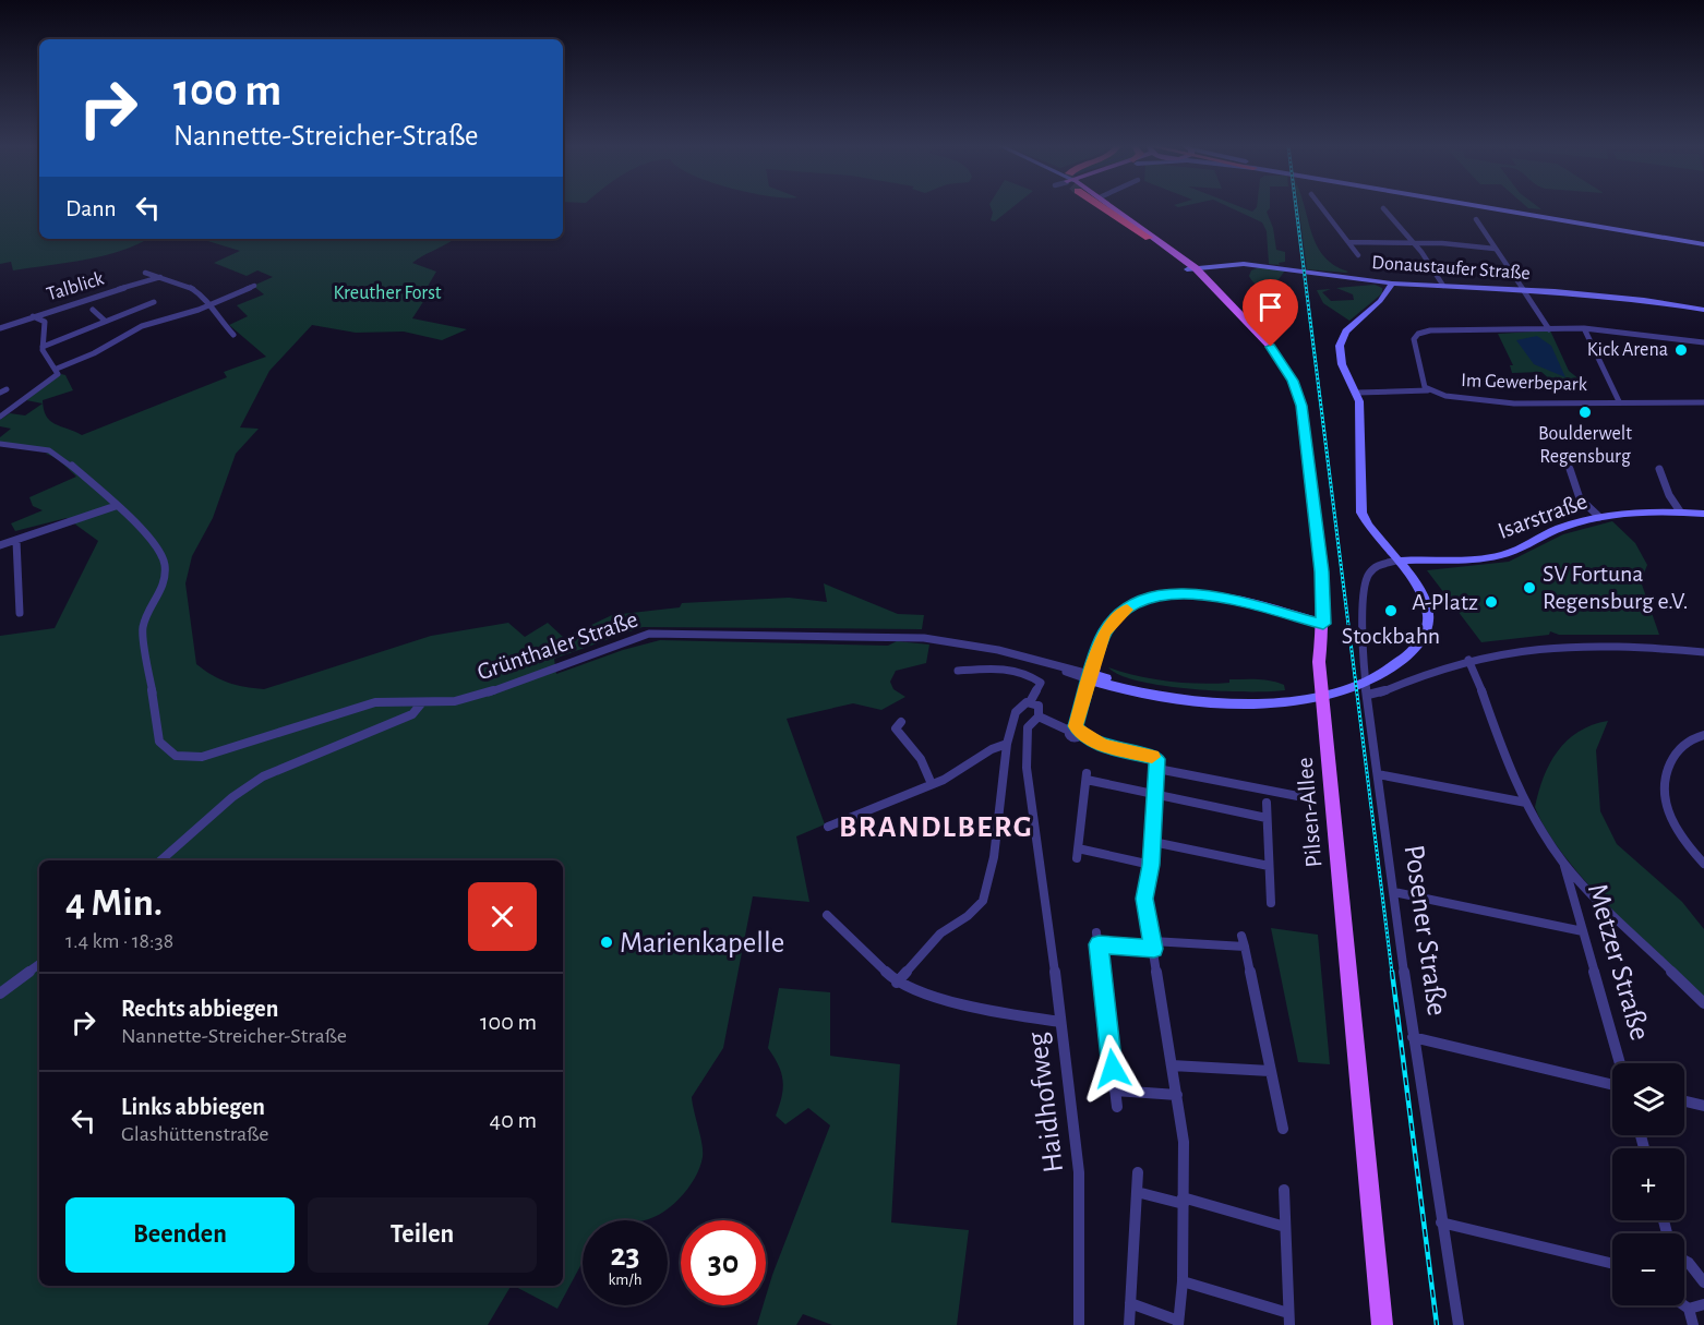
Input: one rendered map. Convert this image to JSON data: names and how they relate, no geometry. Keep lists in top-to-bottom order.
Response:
{
  "streets": {
    "main road": ["Pilsen-Allee"],
    "street": [
      "Donaustaufer Straße",
      "Talblick",
      "Im Gewerbepark",
      "Isarstraße",
      "Grünthaler Straße",
      "Posener Straße",
      "Metzer Straße",
      "Haidhofweg"
    ]
  },
  "crossings": [
    ["Donaustaufer Straße", "Pilsen-Allee"],
    ["Isarstraße", "Grünthaler Straße"],
    ["Isarstraße", "Posener Straße"],
    ["Grünthaler Straße", "Posener Straße"]
  ],
  "districts": ["BRANDLBERG"],
  "parks": ["Kreuther Forst"],
  "places": [
    "Kick Arena",
    "Boulderwelt Regensburg",
    "SV Fortuna Regensburg e.V.",
    "A-Platz",
    "Stockbahn",
    "Marienkapelle"
  ],
  "page": {
    "turn": ["100 m", "Nannette-Streicher-Straße"],
    "then": "Dann",
    "heading": ["4 Min.", "1.4 km · 18:38"],
    "list": [
      {
        "name": "Rechts abbiegen",
        "note": "Nannette-Streicher-Straße",
        "value": "100 m"
      },
      {
        "name": "Links abbiegen",
        "note": "Glashüttenstraße",
        "value": "40 m"
      }
    ],
    "map_buttons": ["+", "−"],
    "buttons": ["Beenden", "Teilen"],
    "speed": "23 km/h",
    "limit": "30"
  }
}
